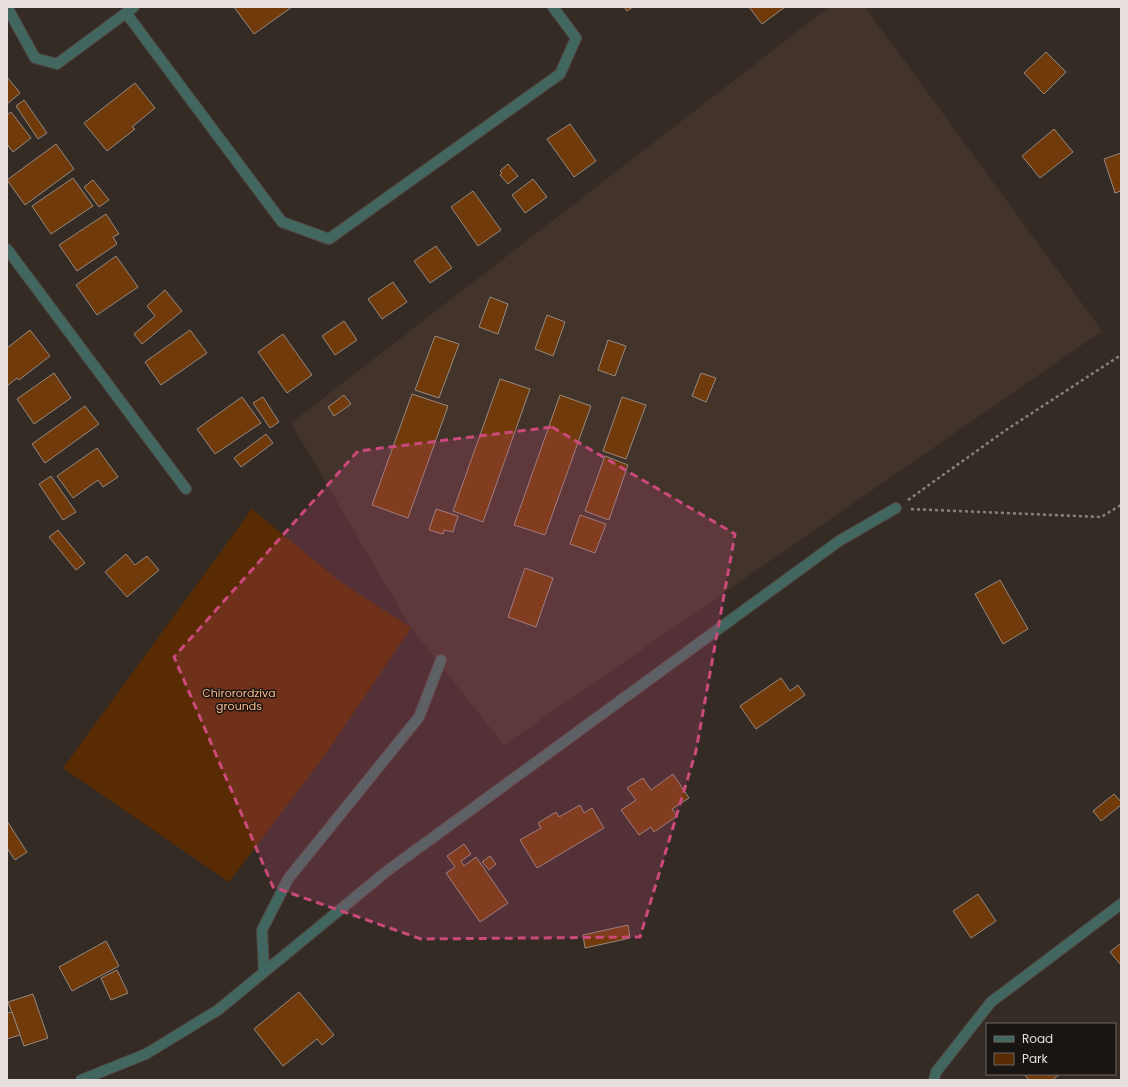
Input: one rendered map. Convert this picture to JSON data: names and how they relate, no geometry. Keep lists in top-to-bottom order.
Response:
{
  "parks": ["Chirorordziva grounds"],
  "legend": ["Road", "Park"]
}
